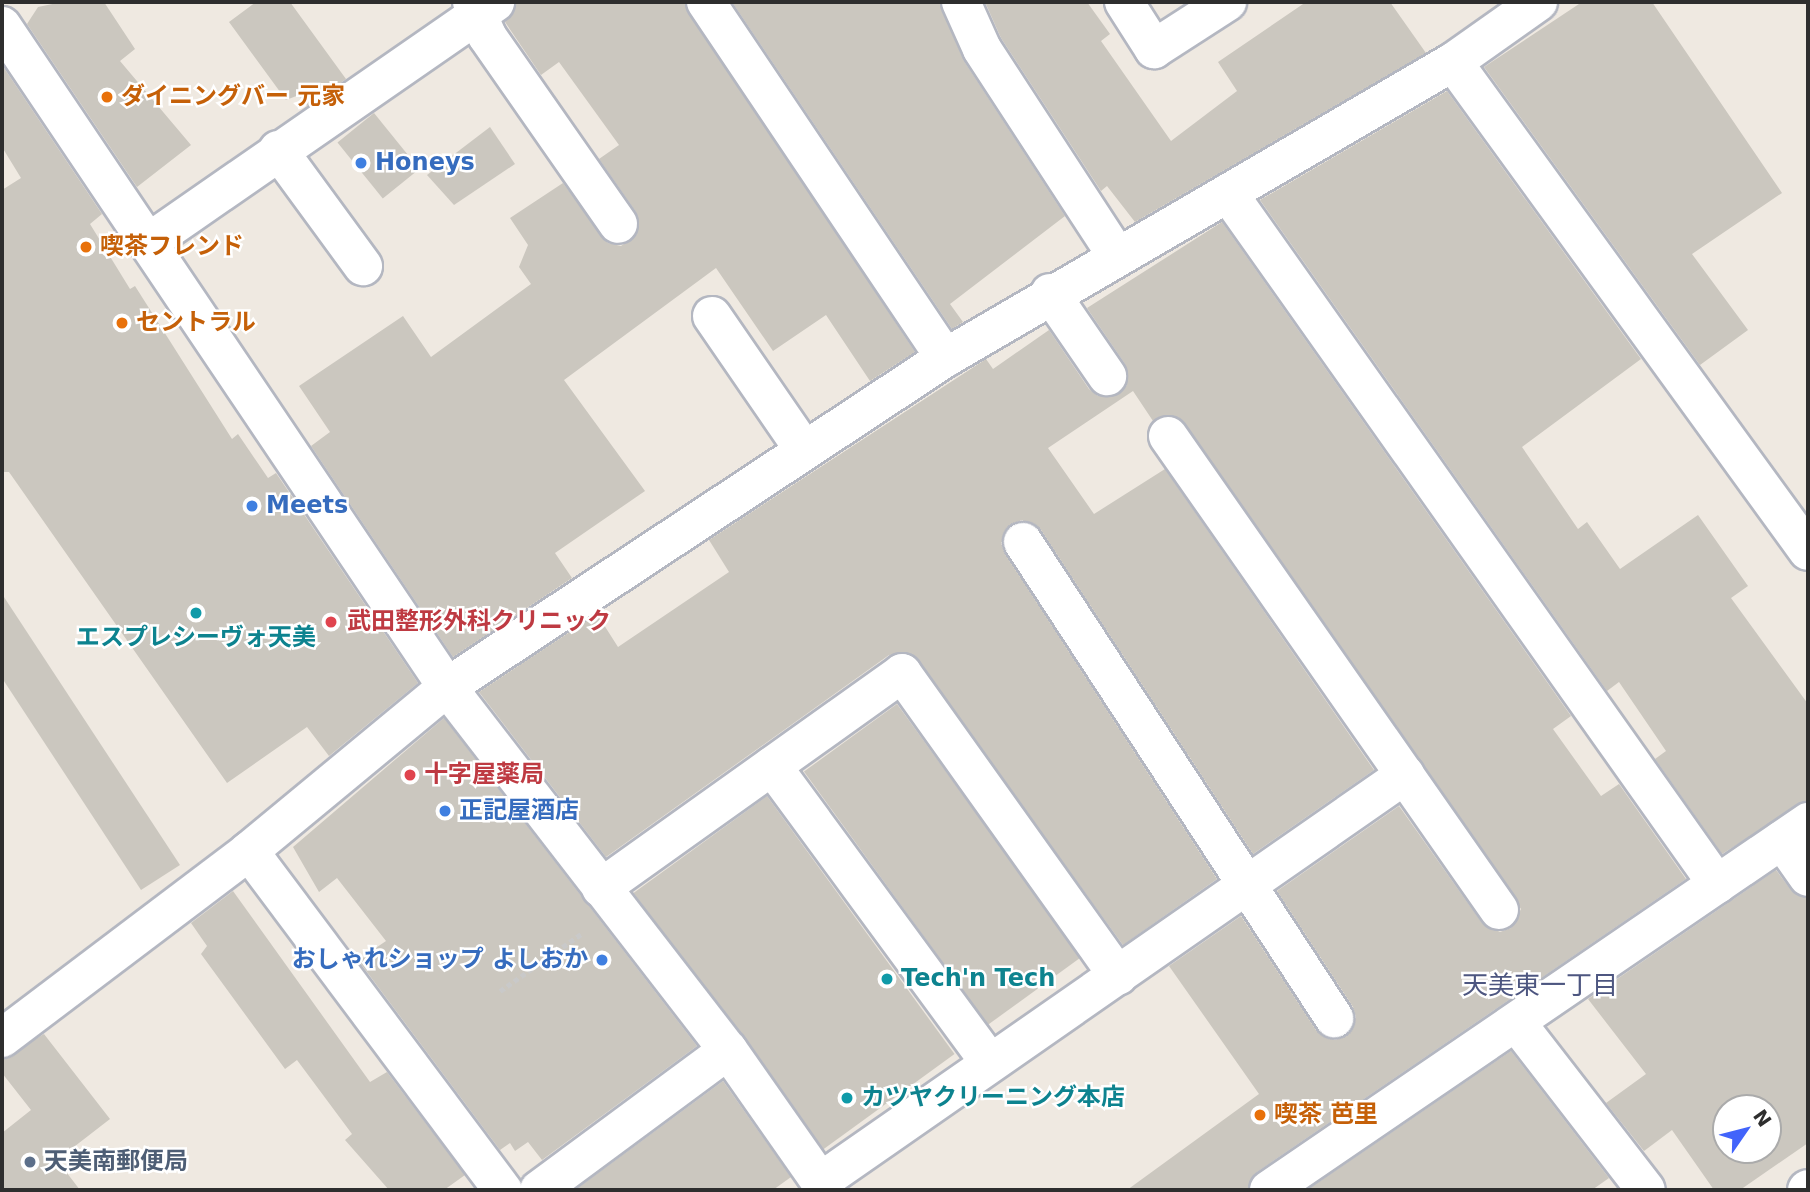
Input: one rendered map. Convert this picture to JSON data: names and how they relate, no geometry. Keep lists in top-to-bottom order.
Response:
{
  "districts": ["天美東一丁目"],
  "places": [
    "ダイニングバー 元家",
    "Honeys",
    "喫茶フレンド",
    "セントラル",
    "Meets",
    "エスプレシーヴォ天美",
    "武田整形外科クリニック",
    "十字屋薬局",
    "正記屋酒店",
    "おしゃれショップ よしおか",
    "Tech'n Tech",
    "カツヤクリーニング本店",
    "喫茶 芭里",
    "天美南郵便局"
  ],
  "north": "top right"
}
